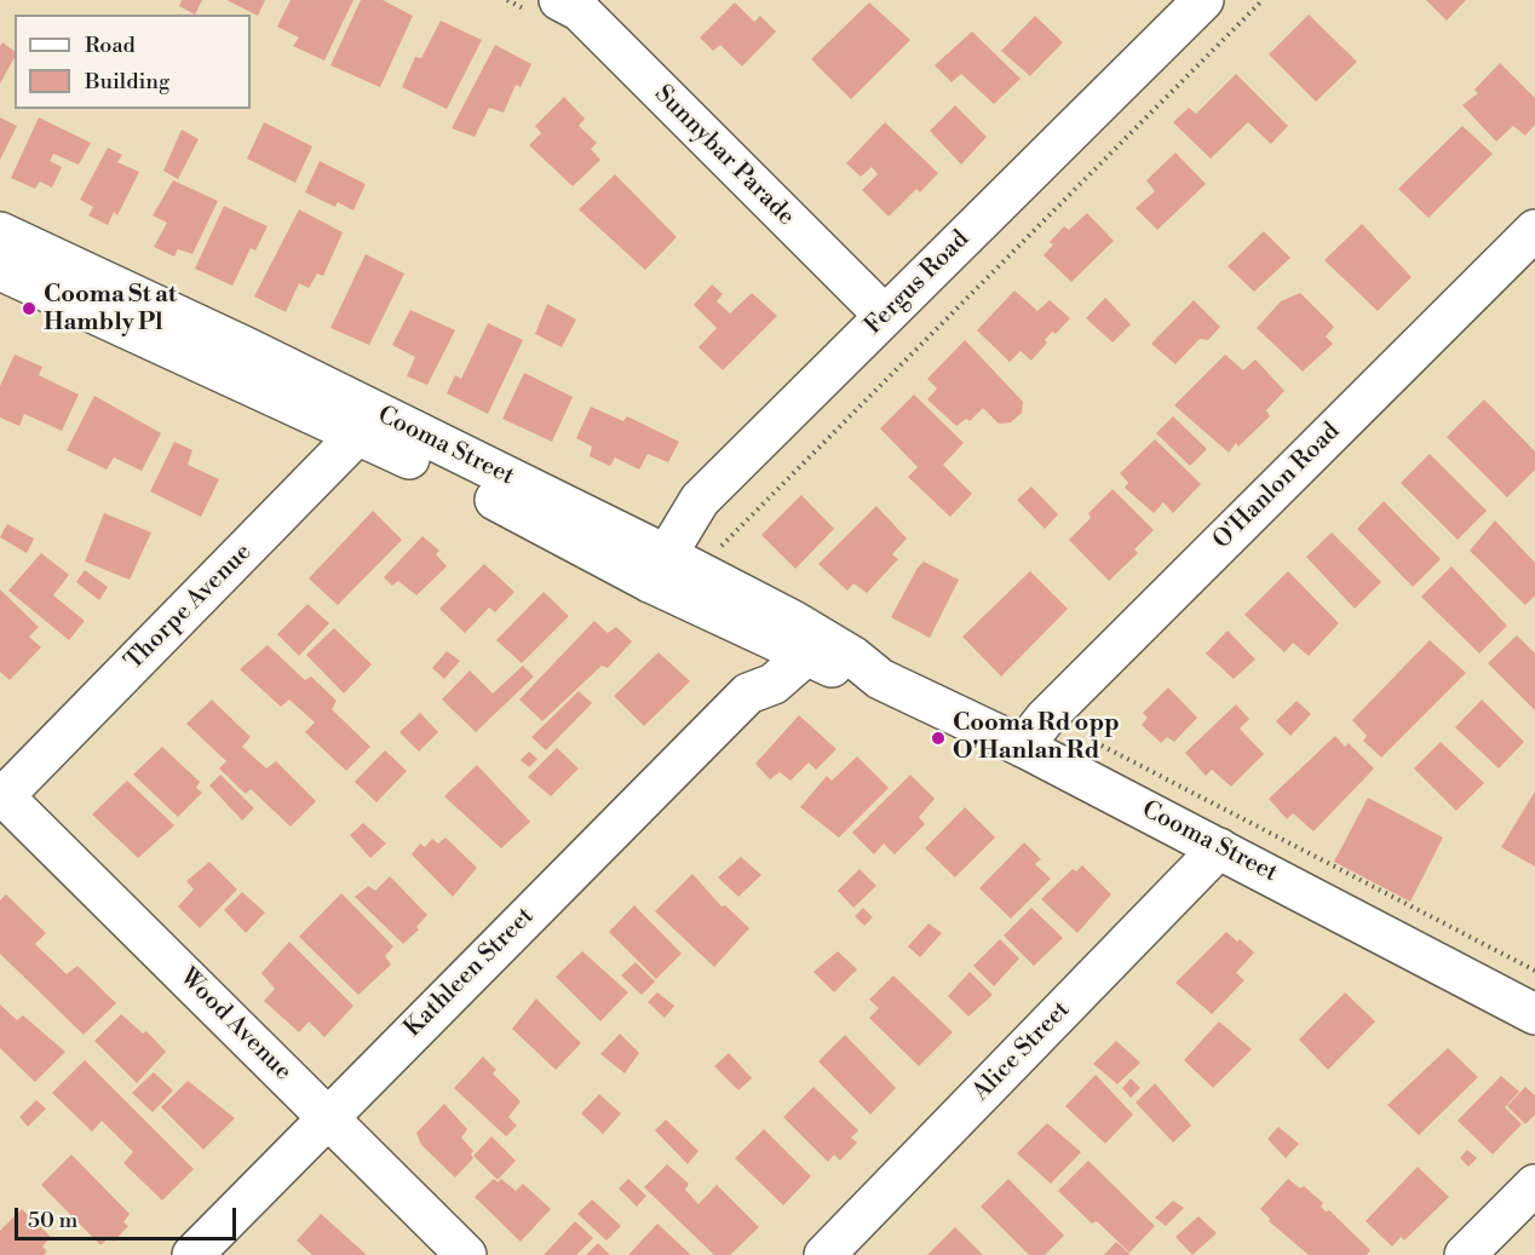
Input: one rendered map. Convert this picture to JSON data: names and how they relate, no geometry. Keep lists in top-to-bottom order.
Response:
{
  "streets": {
    "street": [
      "Sunnybar Parade",
      "Fergus Road",
      "Cooma Street",
      "O'Hanlon Road",
      "Thorpe Avenue",
      "Kathleen Street",
      "Wood Avenue",
      "Alice Street"
    ]
  },
  "crossings": [
    ["Sunnybar Parade", "Fergus Road"],
    ["Fergus Road", "Cooma Street"],
    ["Cooma Street", "O'Hanlon Road"],
    ["Cooma Street", "Thorpe Avenue"],
    ["Cooma Street", "Kathleen Street"],
    ["Cooma Street", "Alice Street"],
    ["Thorpe Avenue", "Wood Avenue"],
    ["Kathleen Street", "Wood Avenue"]
  ],
  "places": ["Cooma St at Hambly Pl", "Cooma Rd opp O'Hanlan Rd"],
  "legend": ["Road", "Building"],
  "scale_bar": "50 m"
}
